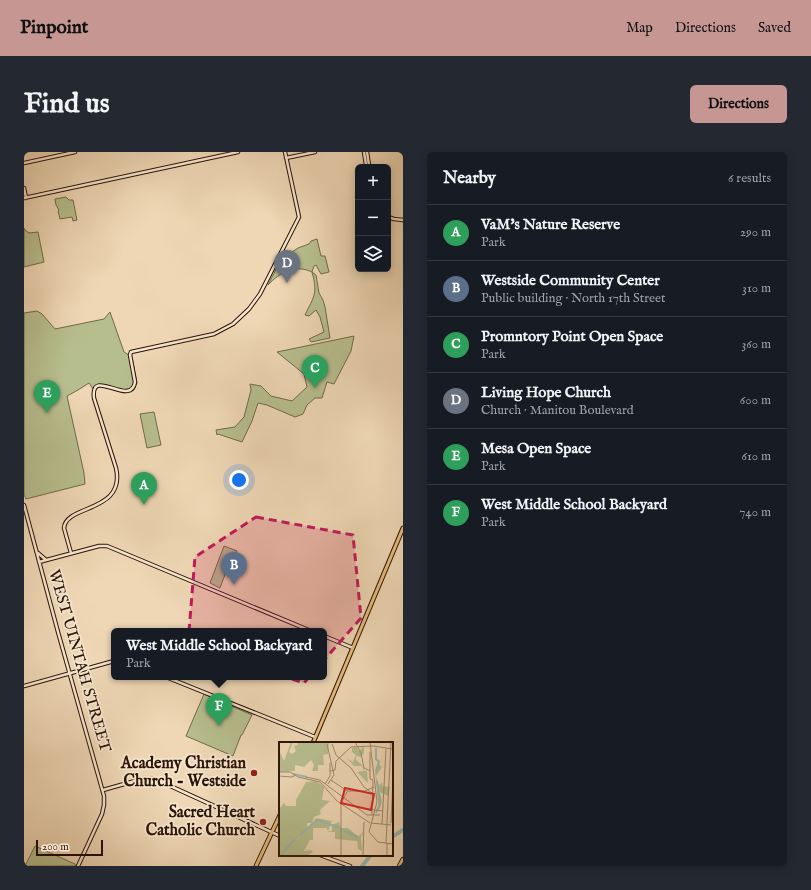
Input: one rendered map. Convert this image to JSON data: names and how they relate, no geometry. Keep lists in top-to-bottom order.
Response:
{
  "streets": {
    "street": ["WEST UINTAH STREET"]
  },
  "places": ["Academy Christian Church - Westside", "Sacred Heart Catholic Church"],
  "scale_bar": "200 m",
  "page": {
    "header": "Pinpoint",
    "nav": ["Map", "Directions", "Saved"],
    "buttons": "Directions",
    "title": "Find us",
    "heading": ["Nearby", "6 results"],
    "map_buttons": ["+", "−"],
    "list": [
      {
        "mark": "A",
        "name": "VaM's Nature Reserve",
        "note": "Park",
        "value": "290 m"
      },
      {
        "mark": "B",
        "name": "Westside Community Center",
        "note": "Public building · North 17th Street",
        "value": "310 m"
      },
      {
        "mark": "C",
        "name": "Promntory Point Open Space",
        "note": "Park",
        "value": "360 m"
      },
      {
        "mark": "D",
        "name": "Living Hope Church",
        "note": "Church · Manitou Boulevard",
        "value": "600 m"
      },
      {
        "mark": "E",
        "name": "Mesa Open Space",
        "note": "Park",
        "value": "610 m"
      },
      {
        "mark": "F",
        "name": "West Middle School Backyard",
        "note": "Park",
        "value": "740 m"
      }
    ],
    "pins": [
      "D",
      "C",
      "E",
      "A",
      "B",
      "F"
    ],
    "popup": ["West Middle School Backyard", "Park"],
    "scale": "200 m"
  }
}
